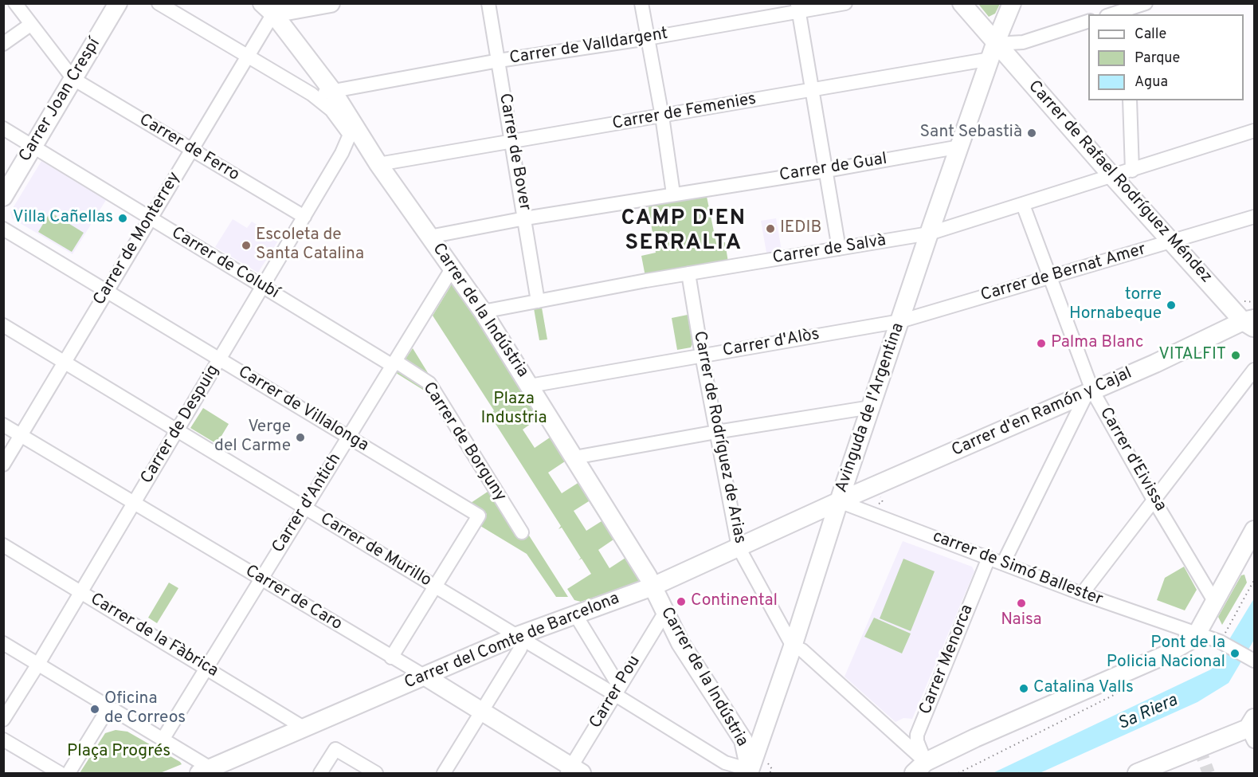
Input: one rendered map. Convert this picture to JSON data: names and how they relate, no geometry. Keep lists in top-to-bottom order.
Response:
{
  "streets": {
    "street": [
      "Carrer de Valldargent",
      "Carrer Joan Crespí",
      "Carrer de Femenies",
      "Carrer de Ferro",
      "Carrer de Bover",
      "Carrer de Gual",
      "Carrer de Rafael Rodríguez Méndez",
      "Carrer de Monterrey",
      "Carrer de Salvà",
      "Carrer de Colubí",
      "Carrer de Bernat Amer",
      "Carrer de la Indústria",
      "Carrer d'Alòs",
      "Avinguda de l'Argentina",
      "Carrer de Villalonga",
      "Carrer d'en Ramón y Cajal",
      "Carrer de Despuig",
      "Carrer de Rodríguez de Arias",
      "Carrer de Borguny",
      "Carrer d'Eivissa",
      "Carrer d'Antich",
      "Carrer de Murillo",
      "carrer de Simó Ballester",
      "Carrer de Caro",
      "Carrer de la Fàbrica",
      "Carrer del Comte de Barcelona",
      "Carrer Menorca",
      "Carrer Pou"
    ]
  },
  "crossings": [
    ["Carrer de Valldargent", "Carrer de Bover"],
    ["Carrer de Valldargent", "Carrer de la Indústria"],
    ["Carrer de Valldargent", "Carrer de Despuig"],
    ["Carrer Joan Crespí", "Carrer de Ferro"],
    ["Carrer Joan Crespí", "Carrer de Colubí"],
    ["Carrer de Femenies", "Carrer de Bover"],
    ["Carrer de Femenies", "Carrer de Rafael Rodríguez Méndez"],
    ["Carrer de Femenies", "Carrer de la Indústria"],
    ["Carrer de Femenies", "Avinguda de l'Argentina"],
    ["Carrer de Ferro", "Carrer de Monterrey"],
    ["Carrer de Ferro", "Carrer de Despuig"],
    ["Carrer de Bover", "Carrer de Gual"],
    ["Carrer de Bover", "Carrer de Salvà"],
    ["Carrer de Gual", "Carrer de la Indústria"],
    ["Carrer de Gual", "Avinguda de l'Argentina"],
    ["Carrer de Rafael Rodríguez Méndez", "Carrer de Salvà"],
    ["Carrer de Rafael Rodríguez Méndez", "Carrer de Bernat Amer"],
    ["Carrer de Rafael Rodríguez Méndez", "Avinguda de l'Argentina"],
    ["Carrer de Rafael Rodríguez Méndez", "Carrer d'en Ramón y Cajal"],
    ["Carrer de Monterrey", "Carrer de Colubí"],
    ["Carrer de Monterrey", "Carrer de la Indústria"],
    ["Carrer de Monterrey", "Carrer de Villalonga"],
    ["Carrer de Monterrey", "Carrer de Murillo"],
    ["Carrer de Monterrey", "Carrer de Caro"],
    ["Carrer de Salvà", "Carrer de la Indústria"],
    ["Carrer de Salvà", "Avinguda de l'Argentina"],
    ["Carrer de Salvà", "Carrer de Rodríguez de Arias"],
    ["Carrer de Salvà", "Carrer d'Eivissa"],
    ["Carrer de Colubí", "Carrer de Despuig"],
    ["Carrer de Colubí", "Carrer de Borguny"],
    ["Carrer de Colubí", "Carrer d'Antich"],
    ["Carrer de Bernat Amer", "Carrer d'Alòs"],
    ["Carrer de Bernat Amer", "Avinguda de l'Argentina"],
    ["Carrer de Bernat Amer", "Carrer d'Eivissa"],
    ["Carrer de la Indústria", "Carrer d'Alòs"],
    ["Carrer de la Indústria", "Avinguda de l'Argentina"],
    ["Carrer de la Indústria", "Carrer d'Antich"],
    ["Carrer de la Indústria", "Carrer de Murillo"],
    ["Carrer de la Indústria", "Carrer del Comte de Barcelona"],
    ["Carrer de la Indústria", "Carrer Pou"],
    ["Carrer d'Alòs", "Avinguda de l'Argentina"],
    ["Carrer d'Alòs", "Carrer de Rodríguez de Arias"],
    ["Avinguda de l'Argentina", "Carrer d'en Ramón y Cajal"],
    ["Avinguda de l'Argentina", "Carrer de Rodríguez de Arias"],
    ["Avinguda de l'Argentina", "Carrer de Murillo"],
    ["Avinguda de l'Argentina", "carrer de Simó Ballester"],
    ["Avinguda de l'Argentina", "Carrer del Comte de Barcelona"],
    ["Carrer de Villalonga", "Carrer de Despuig"],
    ["Carrer de Villalonga", "Carrer d'Antich"],
    ["Carrer de Villalonga", "Carrer de Murillo"],
    ["Carrer d'en Ramón y Cajal", "Carrer d'Eivissa"],
    ["Carrer d'en Ramón y Cajal", "carrer de Simó Ballester"],
    ["Carrer d'en Ramón y Cajal", "Carrer del Comte de Barcelona"],
    ["Carrer de Despuig", "Carrer de Murillo"],
    ["Carrer de Despuig", "Carrer de Caro"],
    ["Carrer de Despuig", "Carrer de la Fàbrica"],
    ["Carrer de Rodríguez de Arias", "Carrer del Comte de Barcelona"],
    ["Carrer de Borguny", "Carrer d'Antich"],
    ["Carrer d'Antich", "Carrer de Murillo"],
    ["Carrer d'Antich", "Carrer de Caro"],
    ["Carrer d'Antich", "Carrer de la Fàbrica"],
    ["Carrer de Murillo", "Carrer del Comte de Barcelona"],
    ["Carrer de Murillo", "Carrer Pou"],
    ["carrer de Simó Ballester", "Carrer del Comte de Barcelona"],
    ["carrer de Simó Ballester", "Carrer Menorca"],
    ["Carrer de Caro", "Carrer del Comte de Barcelona"],
    ["Carrer de Caro", "Carrer Pou"],
    ["Carrer de la Fàbrica", "Carrer del Comte de Barcelona"]
  ],
  "districts": ["CAMP D'EN SERRALTA"],
  "water": ["Sa Riera"],
  "parks": ["Plaza Industria", "Plaça Progrés"],
  "places": [
    "Sant Sebastià",
    "Villa Cañellas",
    "IEDIB",
    "Escoleta de Santa Catalina",
    "torre Hornabeque",
    "Palma Blanc",
    "VITALFIT",
    "Verge del Carme",
    "Continental",
    "Naisa",
    "Pont de la Policia Nacional",
    "Catalina Valls",
    "Oficina de Correos"
  ],
  "legend": ["Calle", "Parque", "Agua"]
}
